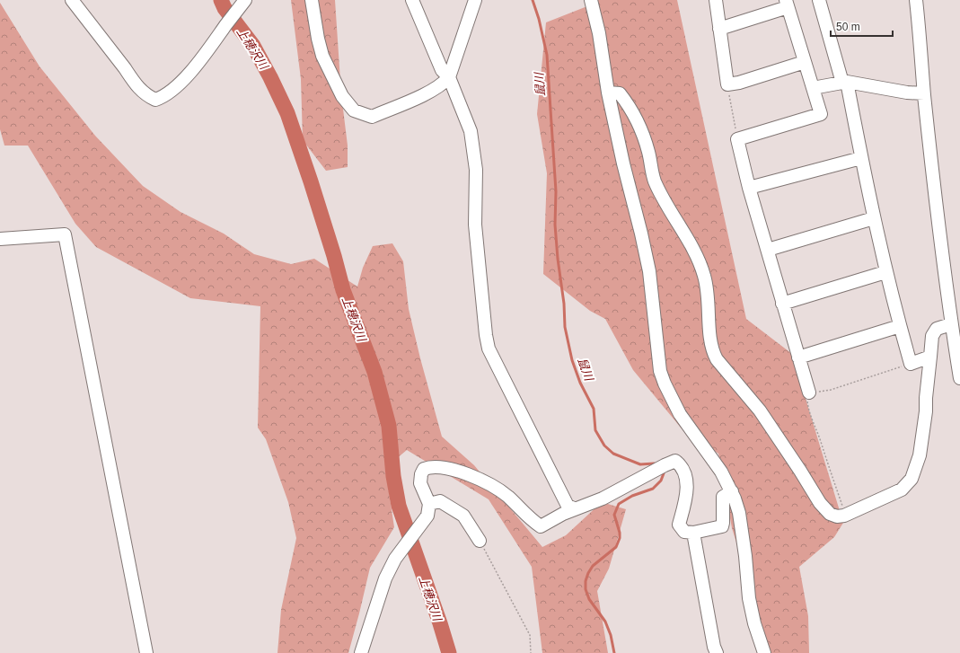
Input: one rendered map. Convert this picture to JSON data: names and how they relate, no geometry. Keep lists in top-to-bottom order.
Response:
{
  "water": ["上穂沢川", "鼠川"],
  "scale_bar": "50 m"
}
